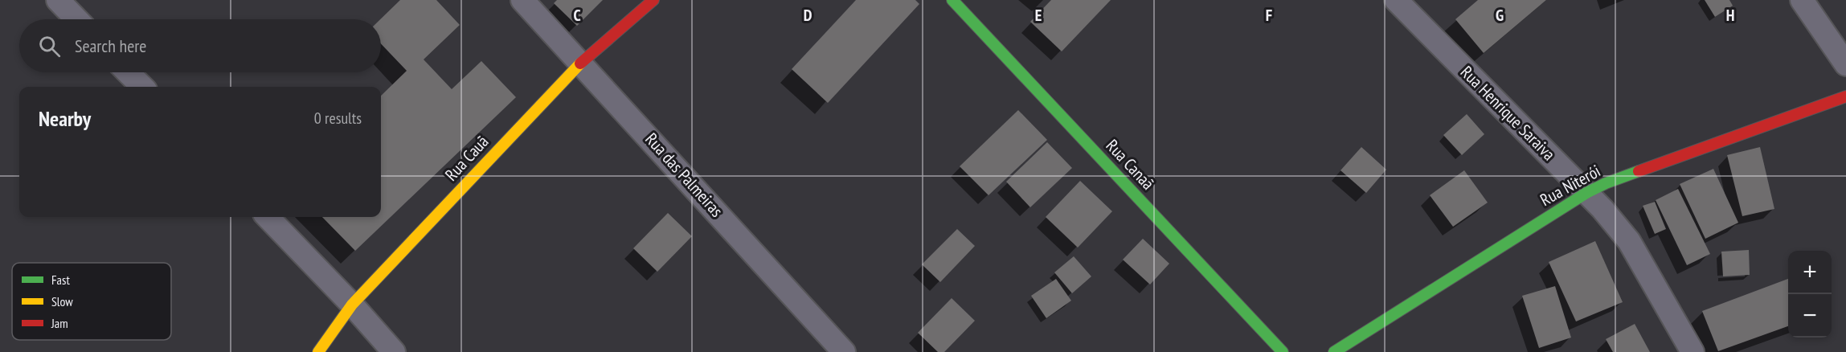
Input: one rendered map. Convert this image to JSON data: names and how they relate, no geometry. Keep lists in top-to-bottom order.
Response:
{
  "streets": {
    "street": [
      "Rua Henrique Saraiva",
      "Rua Cauã",
      "Rua Canaã",
      "Rua das Palmeiras",
      "Rua Niterói"
    ]
  },
  "crossings": [
    ["Rua Henrique Saraiva", "Rua Niterói"],
    ["Rua Cauã", "Rua das Palmeiras"]
  ],
  "legend": ["Fast", "Slow", "Jam"],
  "page": {
    "search": "Search here",
    "heading": ["Nearby", "0 results"],
    "map_buttons": ["+", "−"]
  },
  "grid": {
    "columns": [
      "C",
      "D",
      "E",
      "F",
      "G",
      "H"
    ]
  }
}
